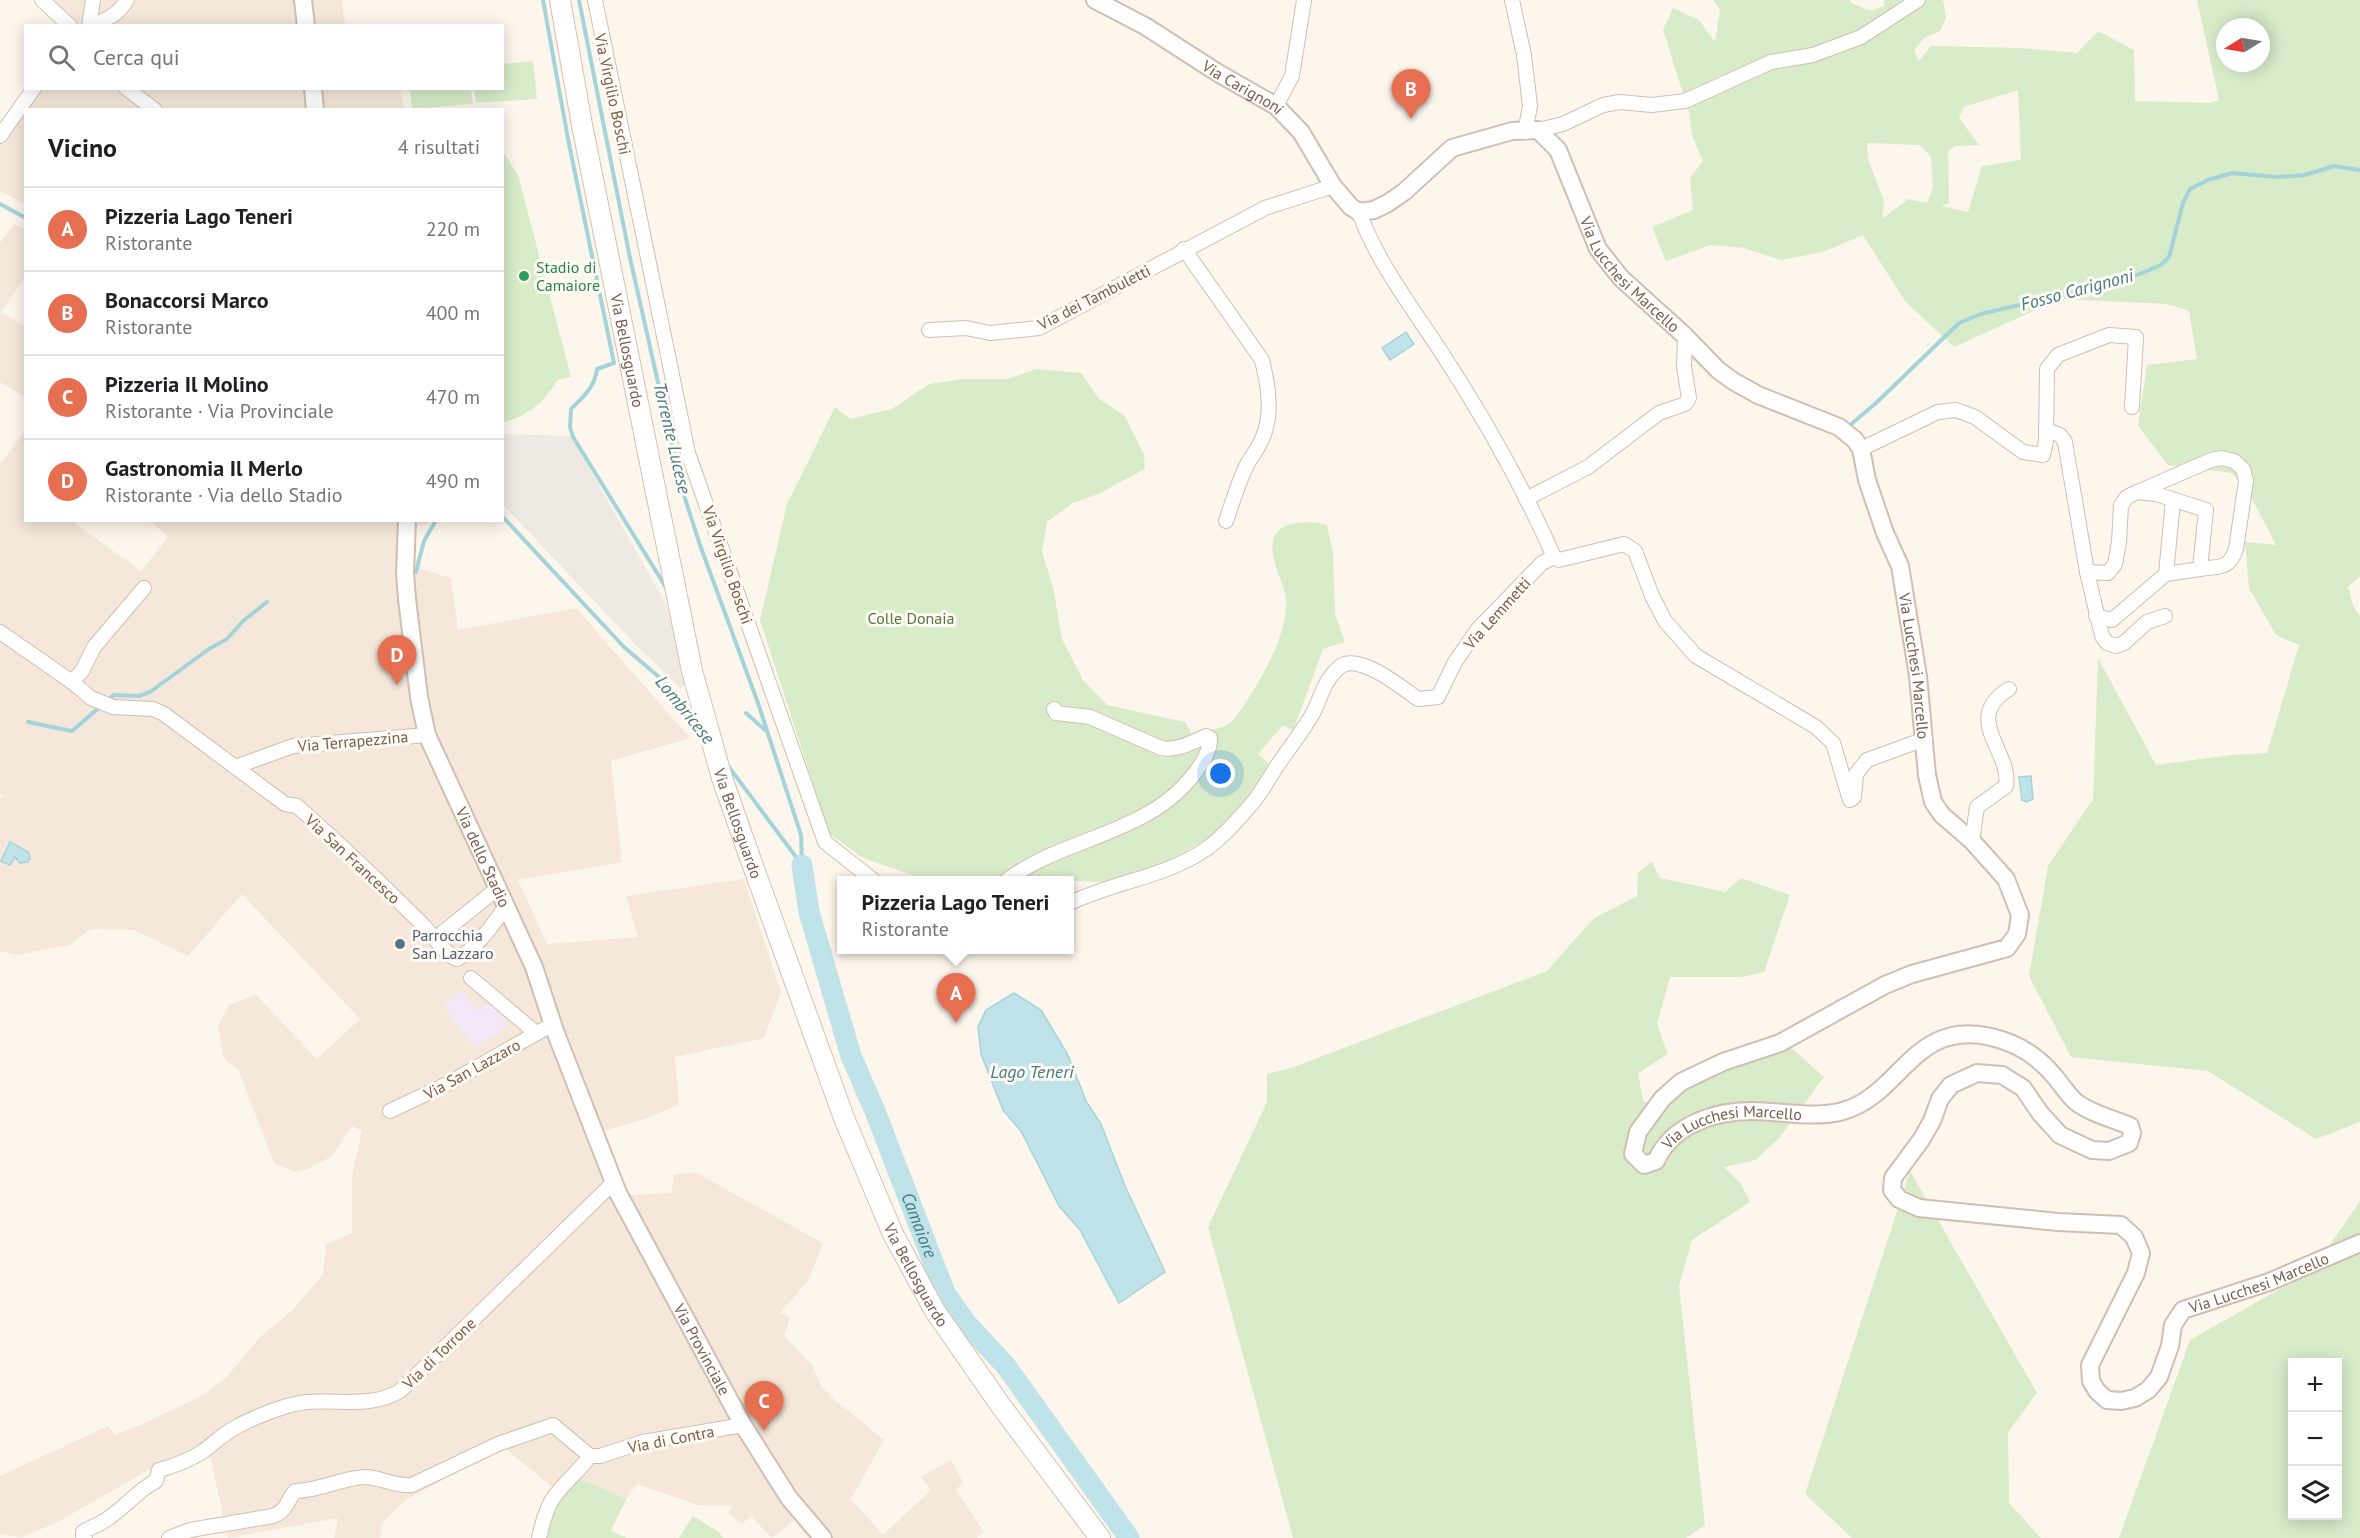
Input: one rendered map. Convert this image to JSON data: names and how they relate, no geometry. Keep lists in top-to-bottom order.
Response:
{
  "streets": {
    "main road": ["Via Bellosguardo"],
    "street": [
      "Via Carignoni",
      "Via Virgilio Boschi",
      "Via Lucchesi Marcello",
      "Via dei Tambuletti",
      "Via Lemmetti",
      "Via Terrapezzina",
      "Via dello Stadio",
      "Via San Francesco",
      "Via San Lazzaro",
      "Via Provinciale",
      "Via di Torrone",
      "Via di Contra"
    ]
  },
  "crossings": [
    ["Via Carignoni", "Via dei Tambuletti"],
    ["Via Terrapezzina", "Via dello Stadio"],
    ["Via Terrapezzina", "Via San Francesco"],
    ["Via dello Stadio", "Via San Francesco"],
    ["Via dello Stadio", "Via San Lazzaro"],
    ["Via dello Stadio", "Via Provinciale"],
    ["Via dello Stadio", "Via di Torrone"],
    ["Via Provinciale", "Via di Torrone"],
    ["Via Provinciale", "Via di Contra"]
  ],
  "water": [
    "Fosso Carignoni",
    "Torrente Lucese",
    "Lombricese",
    "Lago Teneri",
    "Camaiore"
  ],
  "parks": ["Colle Donaia"],
  "places": ["Stadio di Camaiore", "Parrocchia San Lazzaro"],
  "north": "left",
  "page": {
    "search": "Cerca qui",
    "pins": [
      "B",
      "D",
      "A",
      "C"
    ],
    "heading": ["Vicino", "4 risultati"],
    "list": [
      {
        "mark": "A",
        "name": "Pizzeria Lago Teneri",
        "note": "Ristorante",
        "value": "220 m"
      },
      {
        "mark": "B",
        "name": "Bonaccorsi Marco",
        "note": "Ristorante",
        "value": "400 m"
      },
      {
        "mark": "C",
        "name": "Pizzeria Il Molino",
        "note": "Ristorante · Via Provinciale",
        "value": "470 m"
      },
      {
        "mark": "D",
        "name": "Gastronomia Il Merlo",
        "note": "Ristorante · Via dello Stadio",
        "value": "490 m"
      }
    ],
    "popup": ["Pizzeria Lago Teneri", "Ristorante"],
    "map_buttons": ["+", "−"]
  }
}
